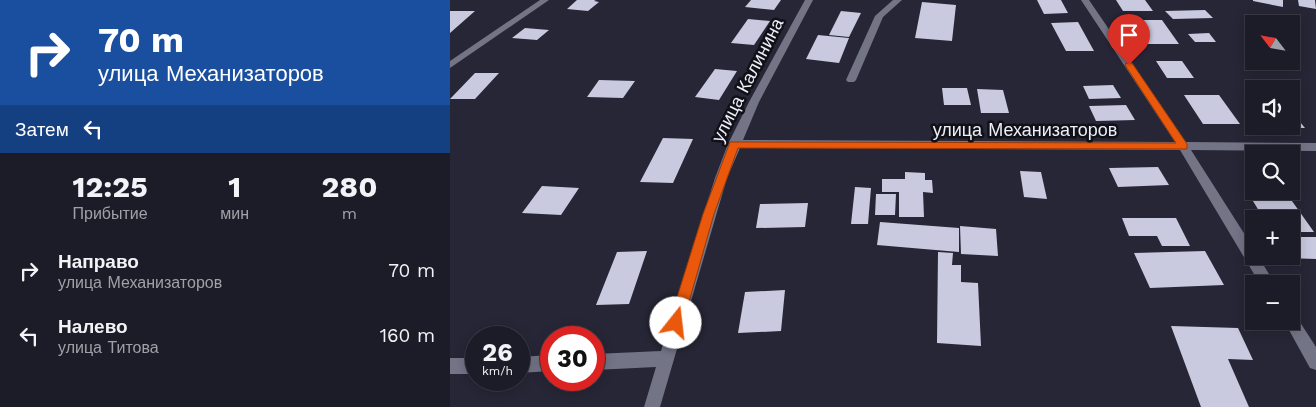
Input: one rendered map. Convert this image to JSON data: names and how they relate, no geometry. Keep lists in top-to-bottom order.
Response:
{
  "streets": {
    "street": ["улица Калинина", "улица Механизаторов"]
  },
  "crossings": [
    ["улица Калинина", "улица Механизаторов"]
  ],
  "north": "top left",
  "page": {
    "turn": ["70 m", "улица Механизаторов"],
    "map_buttons": ["+", "−"],
    "then": "Затем",
    "eta": [
      "12:25",
      "Прибытие",
      "1",
      "мин",
      "280",
      "m"
    ],
    "list": [
      {
        "name": "Направо",
        "note": "улица Механизаторов",
        "value": "70 m"
      },
      {
        "name": "Налево",
        "note": "улица Титова",
        "value": "160 m"
      }
    ],
    "speed": "26 km/h",
    "limit": "30"
  }
}
